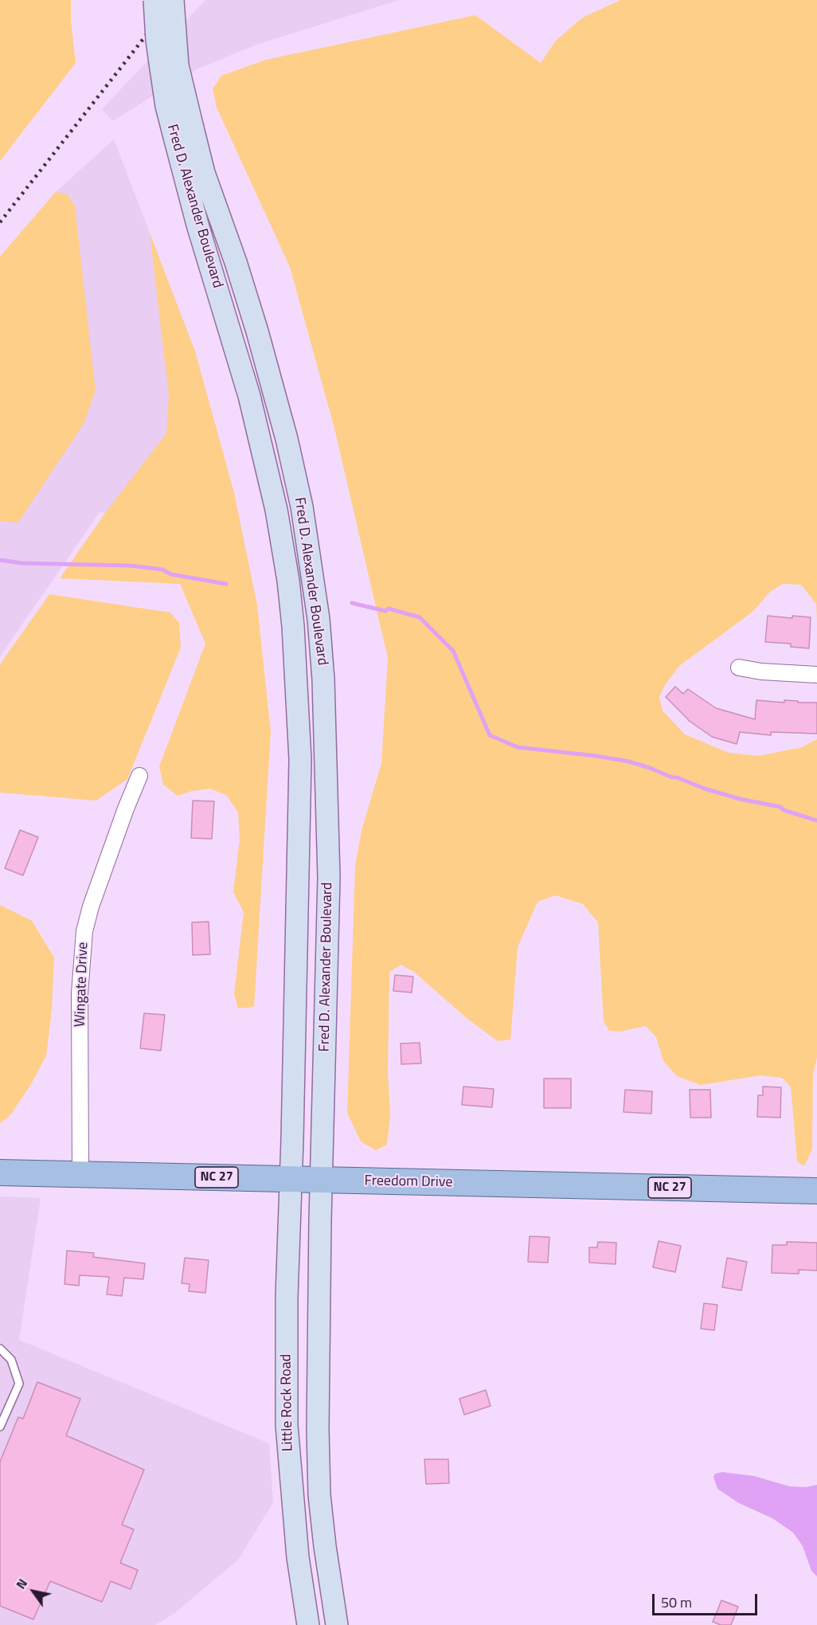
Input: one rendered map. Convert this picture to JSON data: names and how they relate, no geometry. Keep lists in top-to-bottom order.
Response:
{
  "streets": {
    "main road": [
      "Fred D. Alexander Boulevard",
      "NC 27",
      "Freedom Drive",
      "Little Rock Road"
    ],
    "street": ["Wingate Drive"]
  },
  "crossings": [
    ["Fred D. Alexander Boulevard", "Freedom Drive"],
    ["Fred D. Alexander Boulevard", "Little Rock Road"],
    ["Wingate Drive", "Freedom Drive"],
    ["Freedom Drive", "Little Rock Road"]
  ],
  "scale_bar": "50 m",
  "north": "top left"
}
